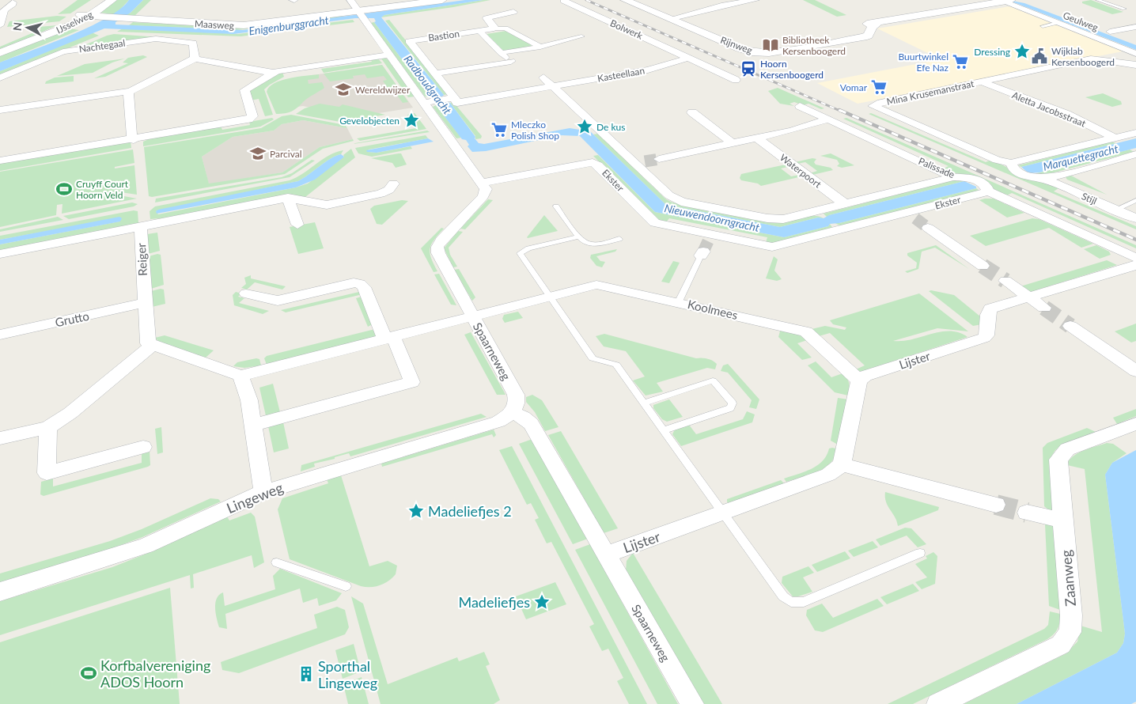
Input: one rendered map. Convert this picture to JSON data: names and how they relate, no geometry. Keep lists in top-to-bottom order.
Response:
{
  "streets": {
    "street": [
      "Geulweg",
      "IJsselweg",
      "Maasweg",
      "Bolwerk",
      "Bastion",
      "Rijnweg",
      "Nachtegaal",
      "Kasteellaan",
      "Mina Krusemanstraat",
      "Aletta Jacobsstraat",
      "Palissade",
      "Waterpoort",
      "Ekster",
      "Stijl",
      "Reiger",
      "Koolmees",
      "Grutto",
      "Spaarneweg",
      "Lijster",
      "Lingeweg",
      "Zaanweg"
    ]
  },
  "crossings": [
    ["IJsselweg", "Maasweg"],
    ["Bolwerk", "Kasteellaan"],
    ["Mina Krusemanstraat", "Aletta Jacobsstraat"],
    ["Mina Krusemanstraat", "Stijl"],
    ["Palissade", "Ekster"],
    ["Ekster", "Spaarneweg"],
    ["Reiger", "Grutto"],
    ["Koolmees", "Spaarneweg"],
    ["Koolmees", "Lijster"],
    ["Spaarneweg", "Lijster"],
    ["Spaarneweg", "Lingeweg"]
  ],
  "water": [
    "Enigenburggracht",
    "Radboudgracht",
    "Marquettegracht",
    "Nieuwendoorngracht"
  ],
  "places": {
    "library": ["Bibliotheek Kersenboogerd"],
    "place": [
      "Dressing",
      "Gevelobjecten",
      "De kus",
      "Madeliefjes 2",
      "Madeliefjes"
    ],
    "public building": ["Wijklab Kersenboogerd"],
    "supermarket": ["Buurtwinkel Efe Naz", "Vomar", "Mleczko Polish Shop"],
    "station": ["Hoorn Kersenboogerd"],
    "school or university": ["Wereldwijzer", "Parcival"],
    "sports": ["Cruyff Court Hoorn Veld", "Korfbalvereniging ADOS Hoorn"],
    "building": ["Sporthal Lingeweg"]
  },
  "north": "left"
}
